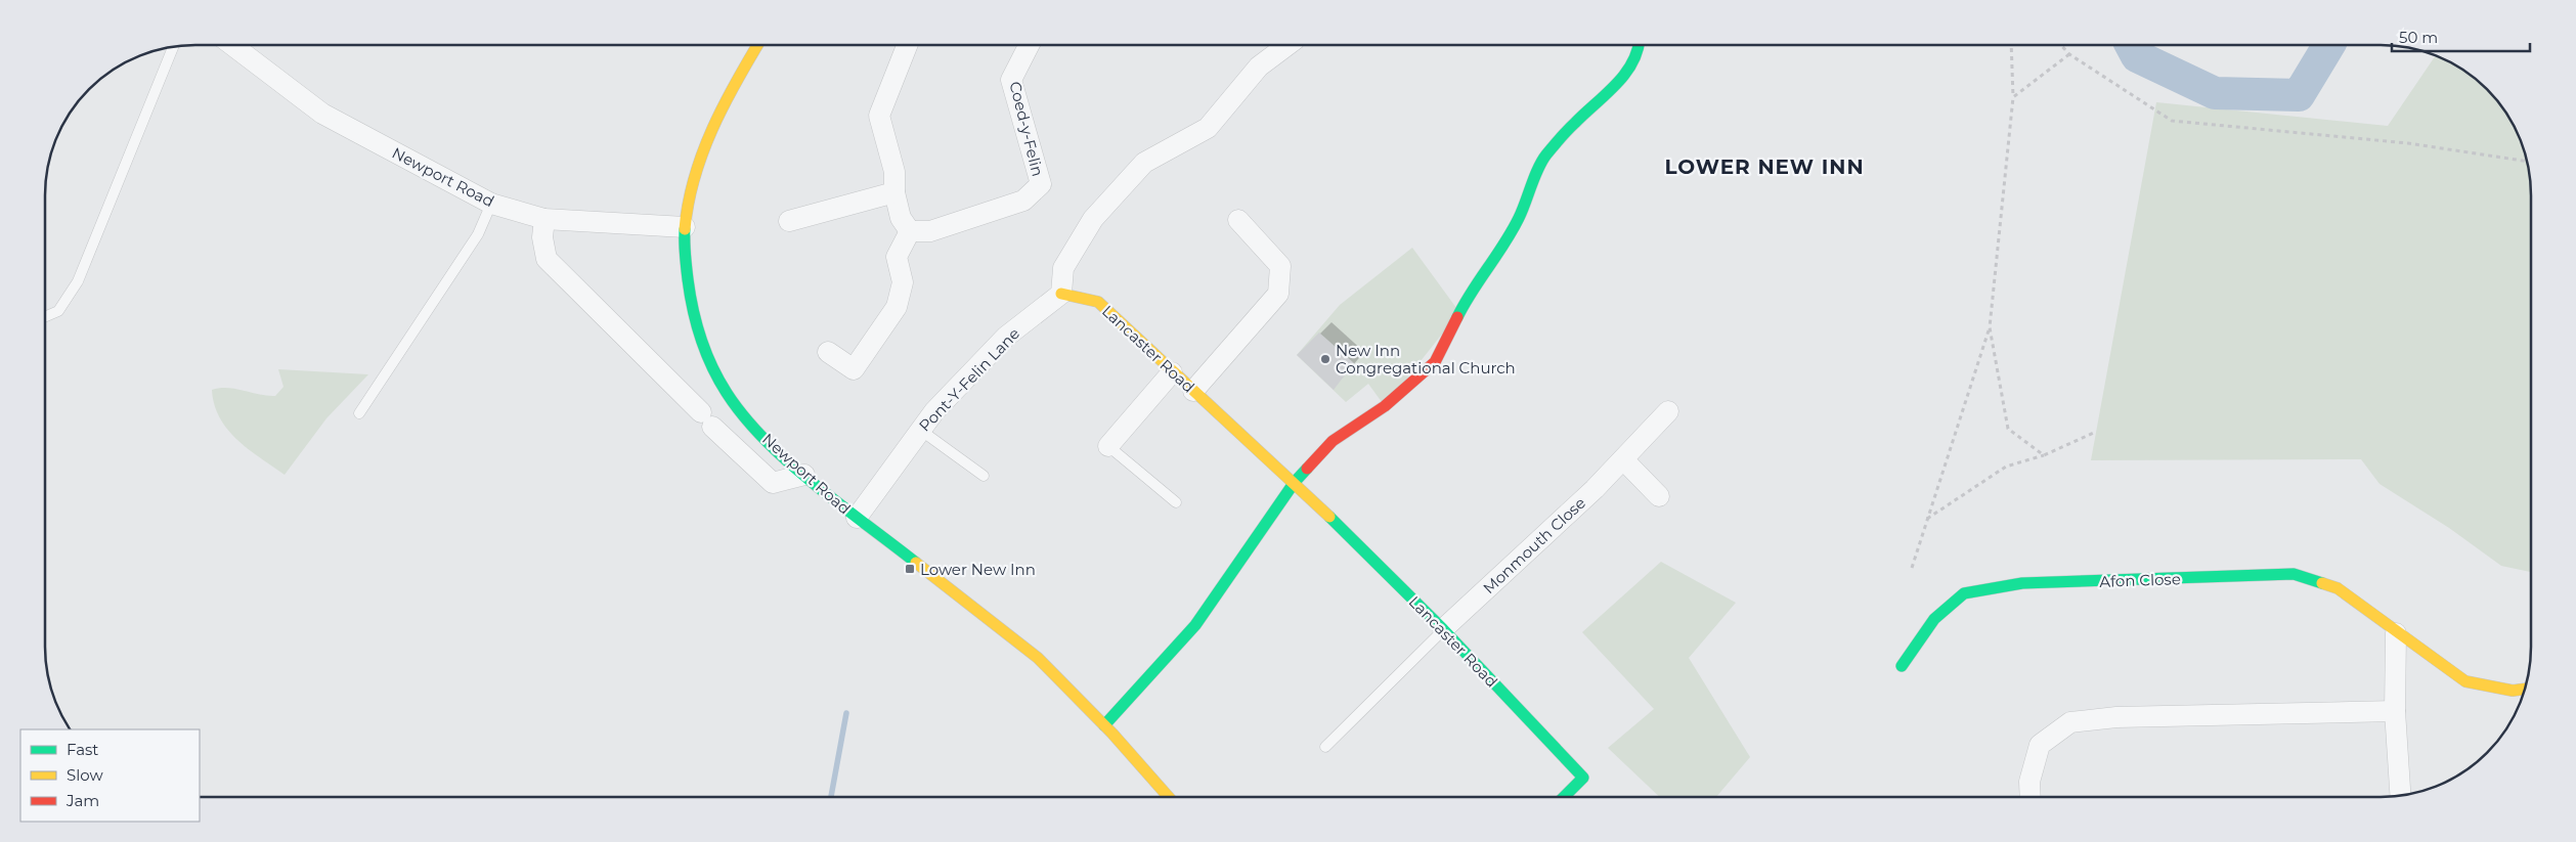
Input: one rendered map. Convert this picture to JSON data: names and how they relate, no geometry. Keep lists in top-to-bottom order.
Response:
{
  "streets": {
    "street": [
      "Coed-y-Felin",
      "Newport Road",
      "Lancaster Road",
      "Pont-Y-Felin Lane",
      "Monmouth Close",
      "Afon Close"
    ]
  },
  "crossings": [
    ["Newport Road", "Pont-Y-Felin Lane"],
    ["Lancaster Road", "Pont-Y-Felin Lane"],
    ["Lancaster Road", "Monmouth Close"]
  ],
  "districts": ["LOWER NEW INN"],
  "places": {
    "other": ["New Inn Congregational Church"],
    "transit": ["Lower New Inn"]
  },
  "legend": ["Fast", "Slow", "Jam"],
  "scale_bar": "50 m"
}
